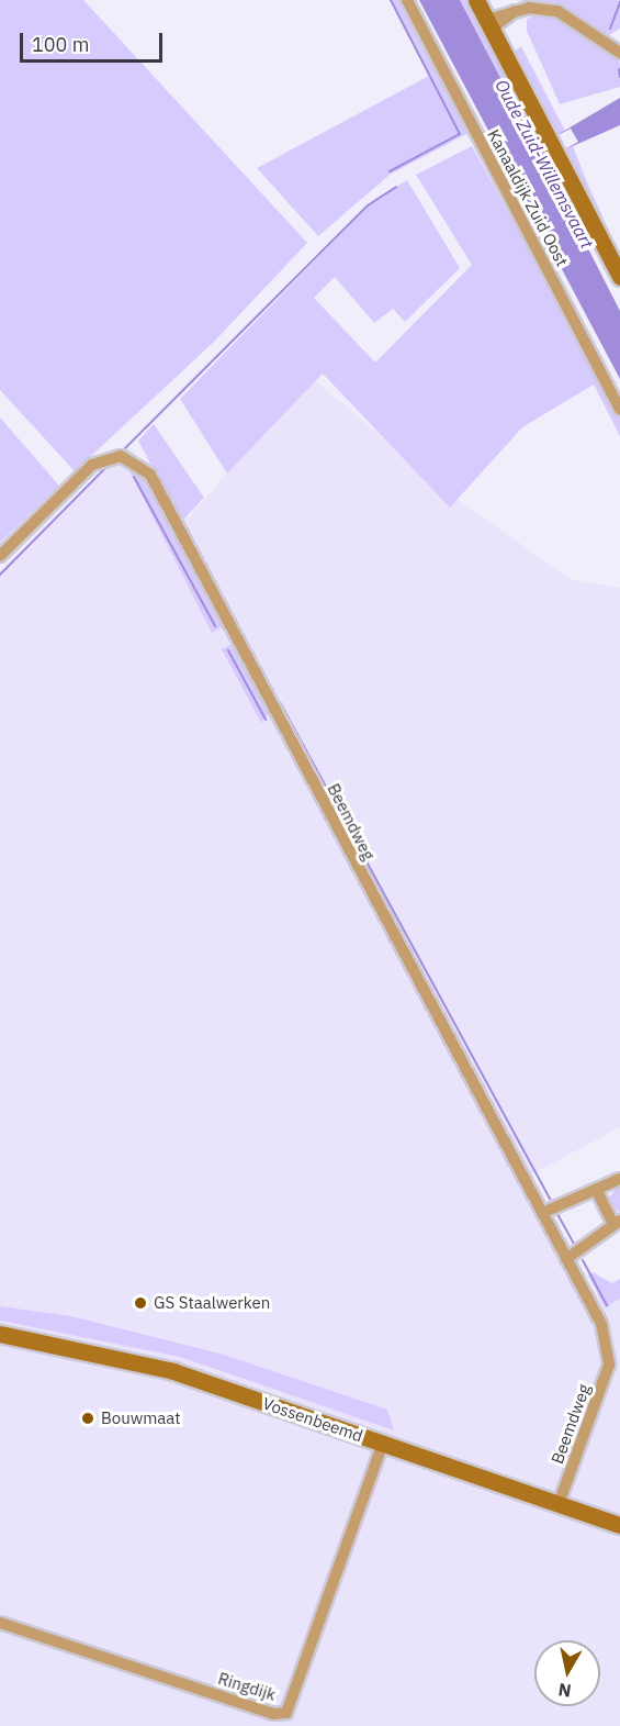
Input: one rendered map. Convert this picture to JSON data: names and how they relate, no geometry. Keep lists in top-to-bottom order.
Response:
{
  "streets": {
    "main road": ["Vossenbeemd"],
    "street": ["Kanaaldijk Zuid Oost", "Beemdweg", "Ringdijk"]
  },
  "crossings": [
    ["Beemdweg", "Vossenbeemd"],
    ["Vossenbeemd", "Ringdijk"]
  ],
  "water": ["Oude Zuid-Willemsvaart"],
  "places": ["GS Staalwerken", "Bouwmaat"],
  "scale_bar": "100 m",
  "north": "bottom"
}
